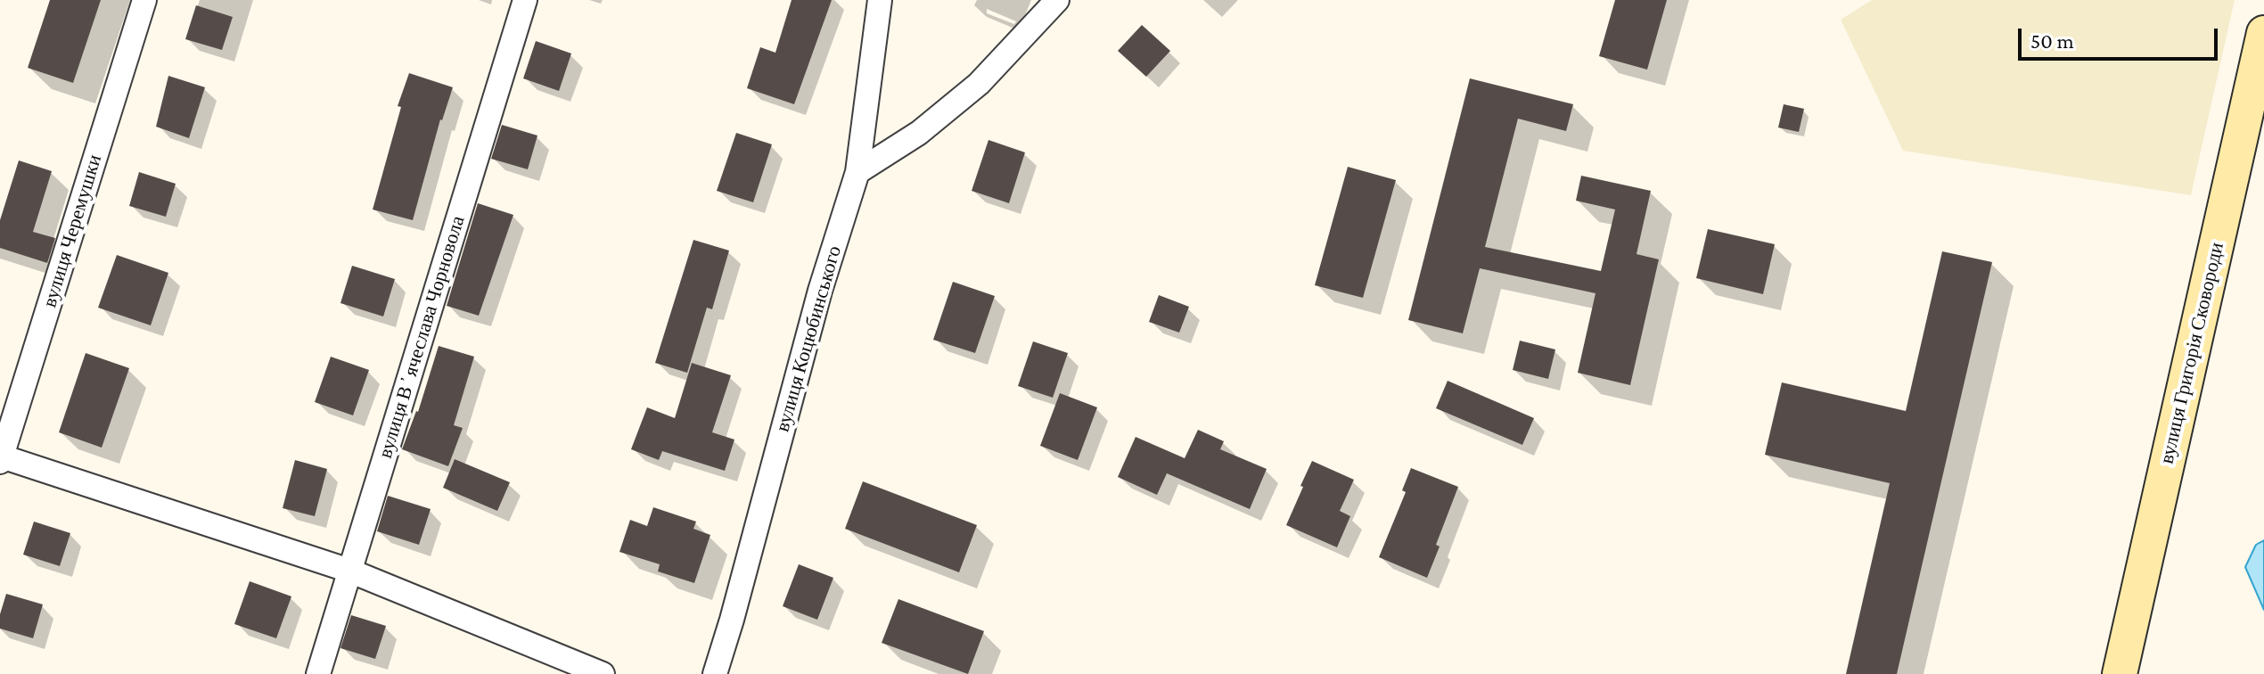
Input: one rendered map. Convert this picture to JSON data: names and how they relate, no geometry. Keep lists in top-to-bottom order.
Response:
{
  "streets": {
    "street": [
      "вулиця Черемушки",
      "вулиця Вʼячеслава Чорновола",
      "вулиця Коцюбинського",
      "вулиця Григорія Сковороди"
    ]
  },
  "scale_bar": "50 m"
}
